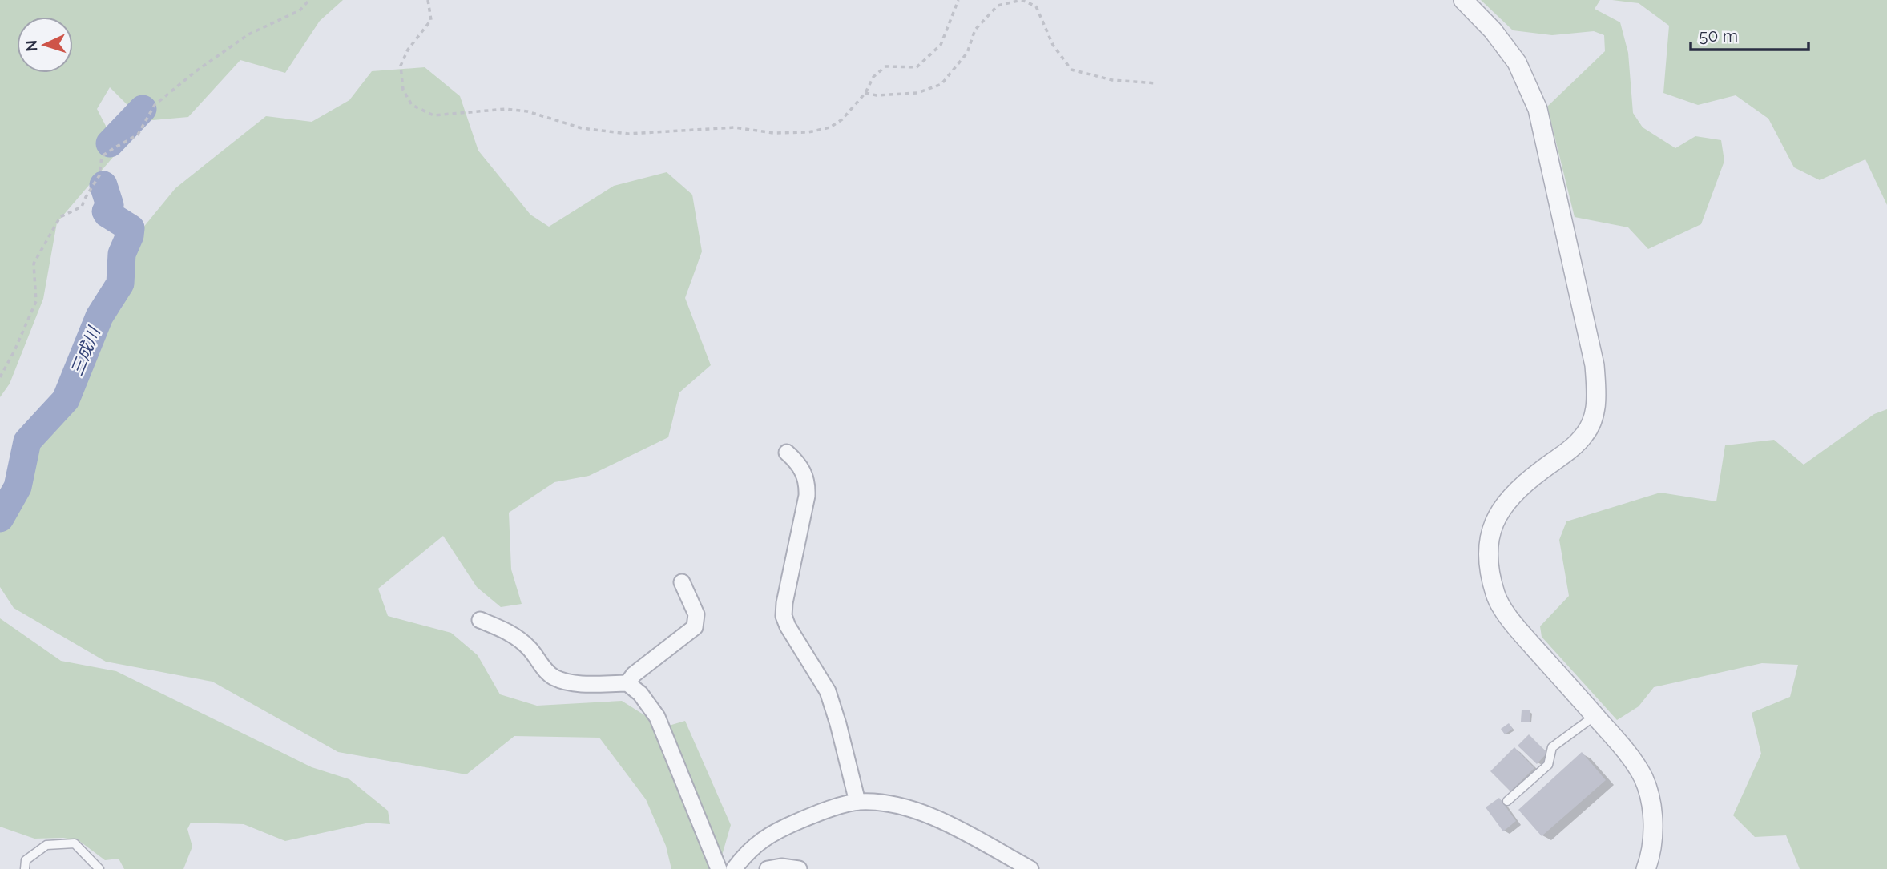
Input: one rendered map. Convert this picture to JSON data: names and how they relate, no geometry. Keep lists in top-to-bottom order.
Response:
{
  "water": ["三成川"],
  "scale_bar": "50 m",
  "north": "left"
}
